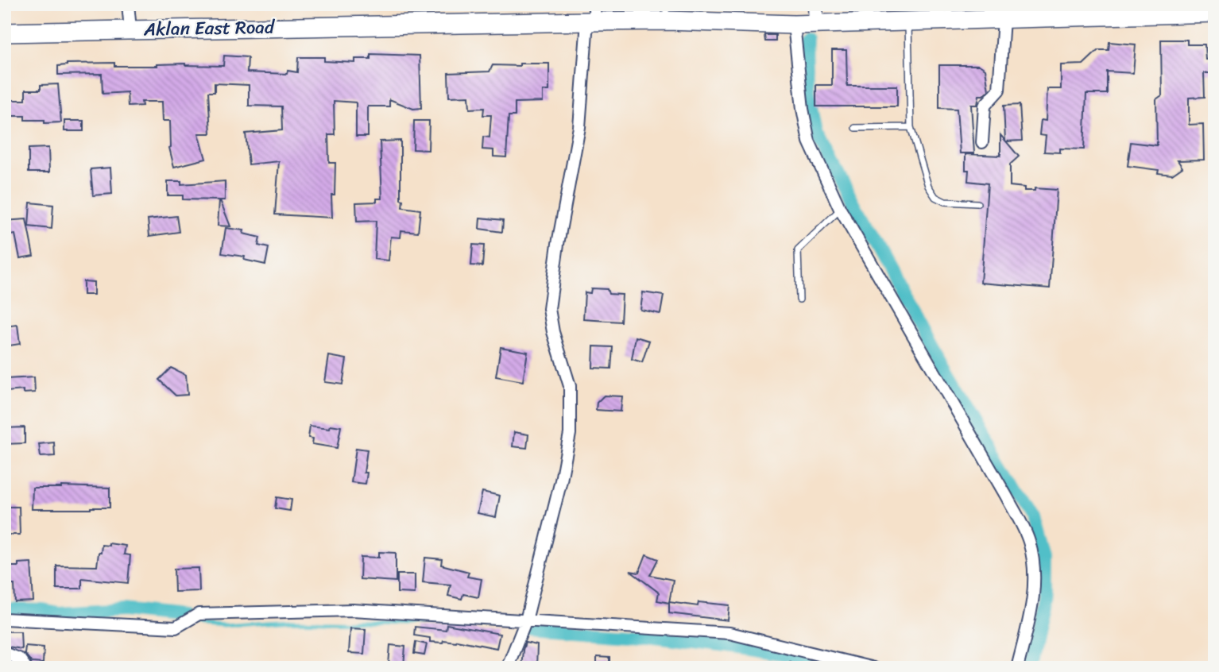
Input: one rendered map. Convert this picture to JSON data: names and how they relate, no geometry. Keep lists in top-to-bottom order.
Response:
{
  "streets": {
    "main road": ["Aklan East Road"]
  }
}
